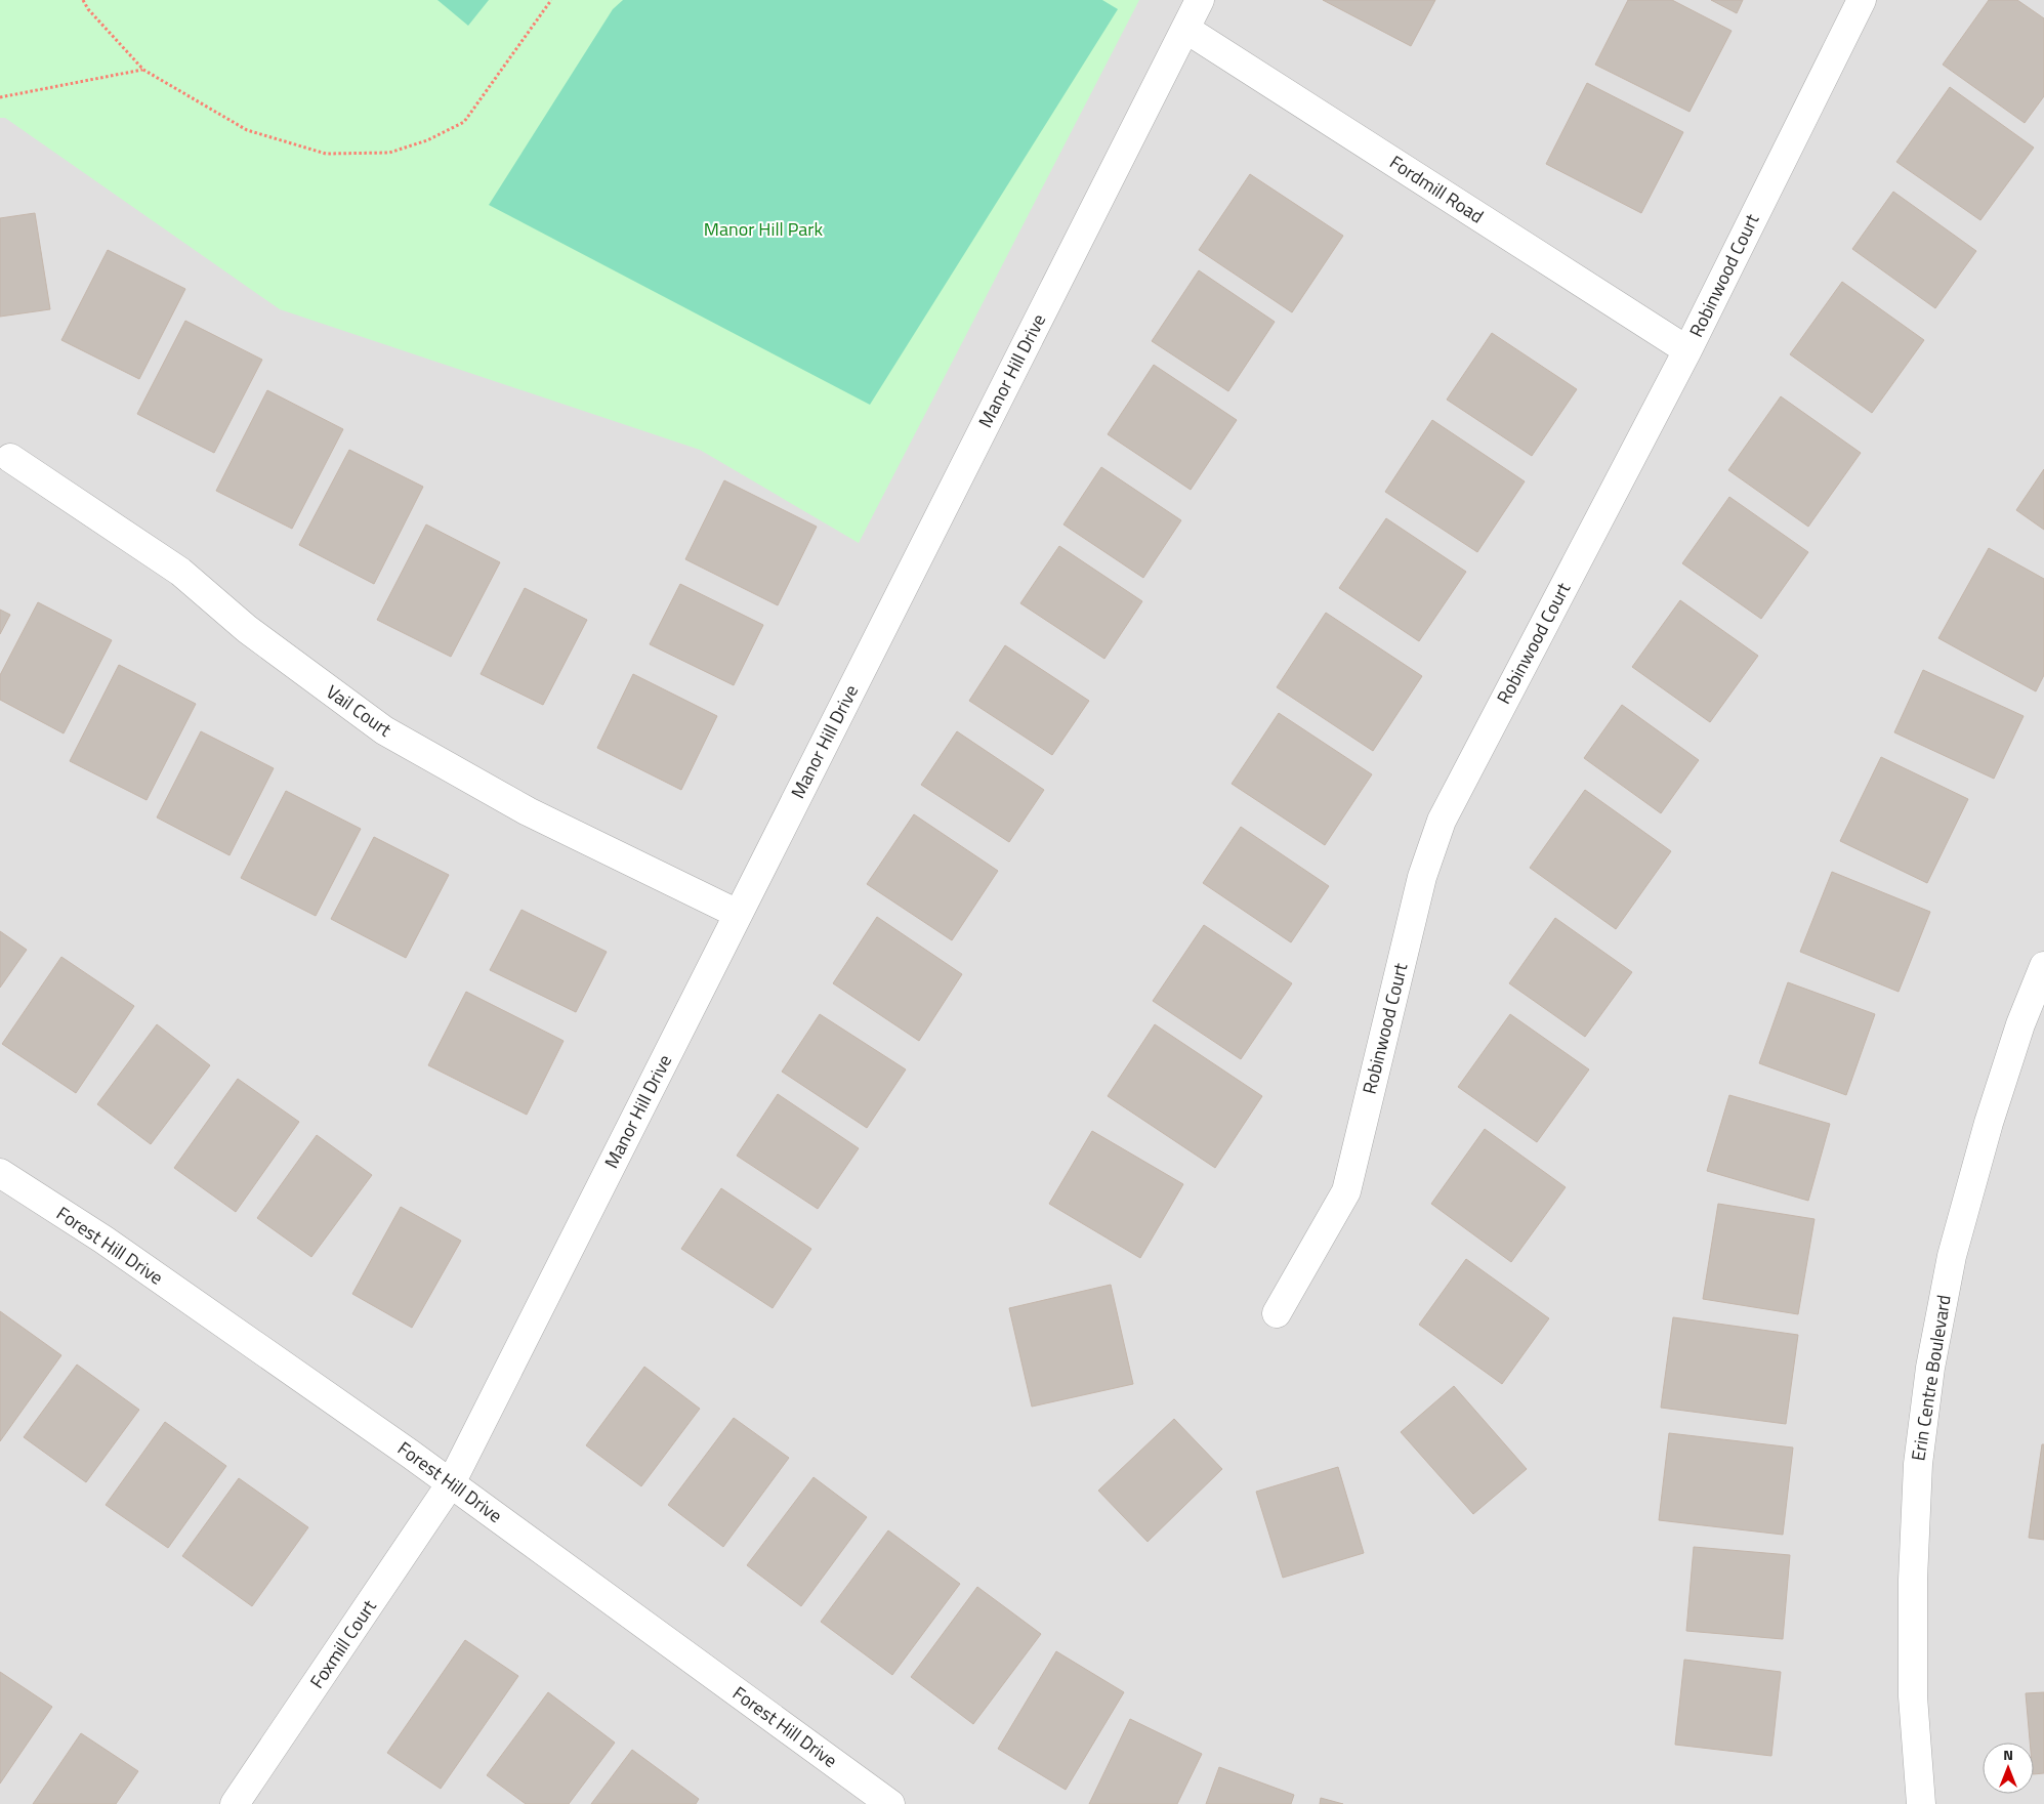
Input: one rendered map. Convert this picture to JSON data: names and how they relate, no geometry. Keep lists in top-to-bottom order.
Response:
{
  "streets": {
    "street": [
      "Fordmill Road",
      "Robinwood Court",
      "Manor Hill Drive",
      "Vail Court",
      "Forest Hill Drive",
      "Erin Centre Boulevard",
      "Foxmill Court"
    ]
  },
  "crossings": [
    ["Fordmill Road", "Robinwood Court"],
    ["Fordmill Road", "Manor Hill Drive"],
    ["Manor Hill Drive", "Vail Court"],
    ["Manor Hill Drive", "Forest Hill Drive"],
    ["Manor Hill Drive", "Foxmill Court"],
    ["Forest Hill Drive", "Foxmill Court"]
  ],
  "parks": ["Manor Hill Park"],
  "north": "top"
}
